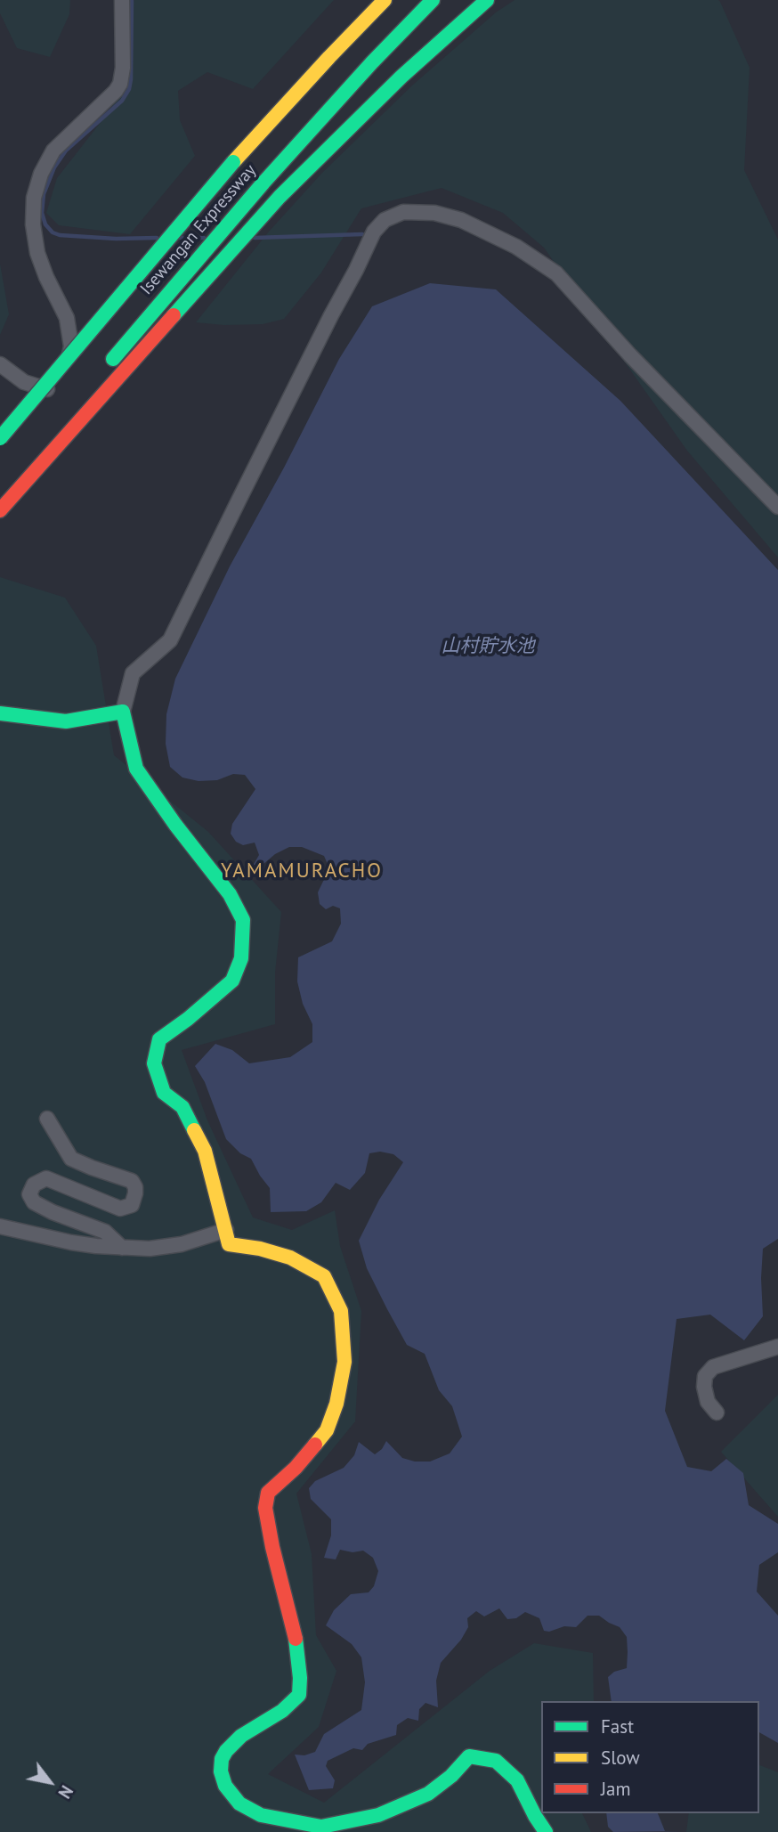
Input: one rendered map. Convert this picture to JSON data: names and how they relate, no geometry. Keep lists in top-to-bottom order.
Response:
{
  "streets": {
    "main road": ["Isewangan Expressway"]
  },
  "districts": ["YAMAMURACHO"],
  "water": ["山村貯水池"],
  "legend": ["Fast", "Slow", "Jam"],
  "north": "bottom right"
}
